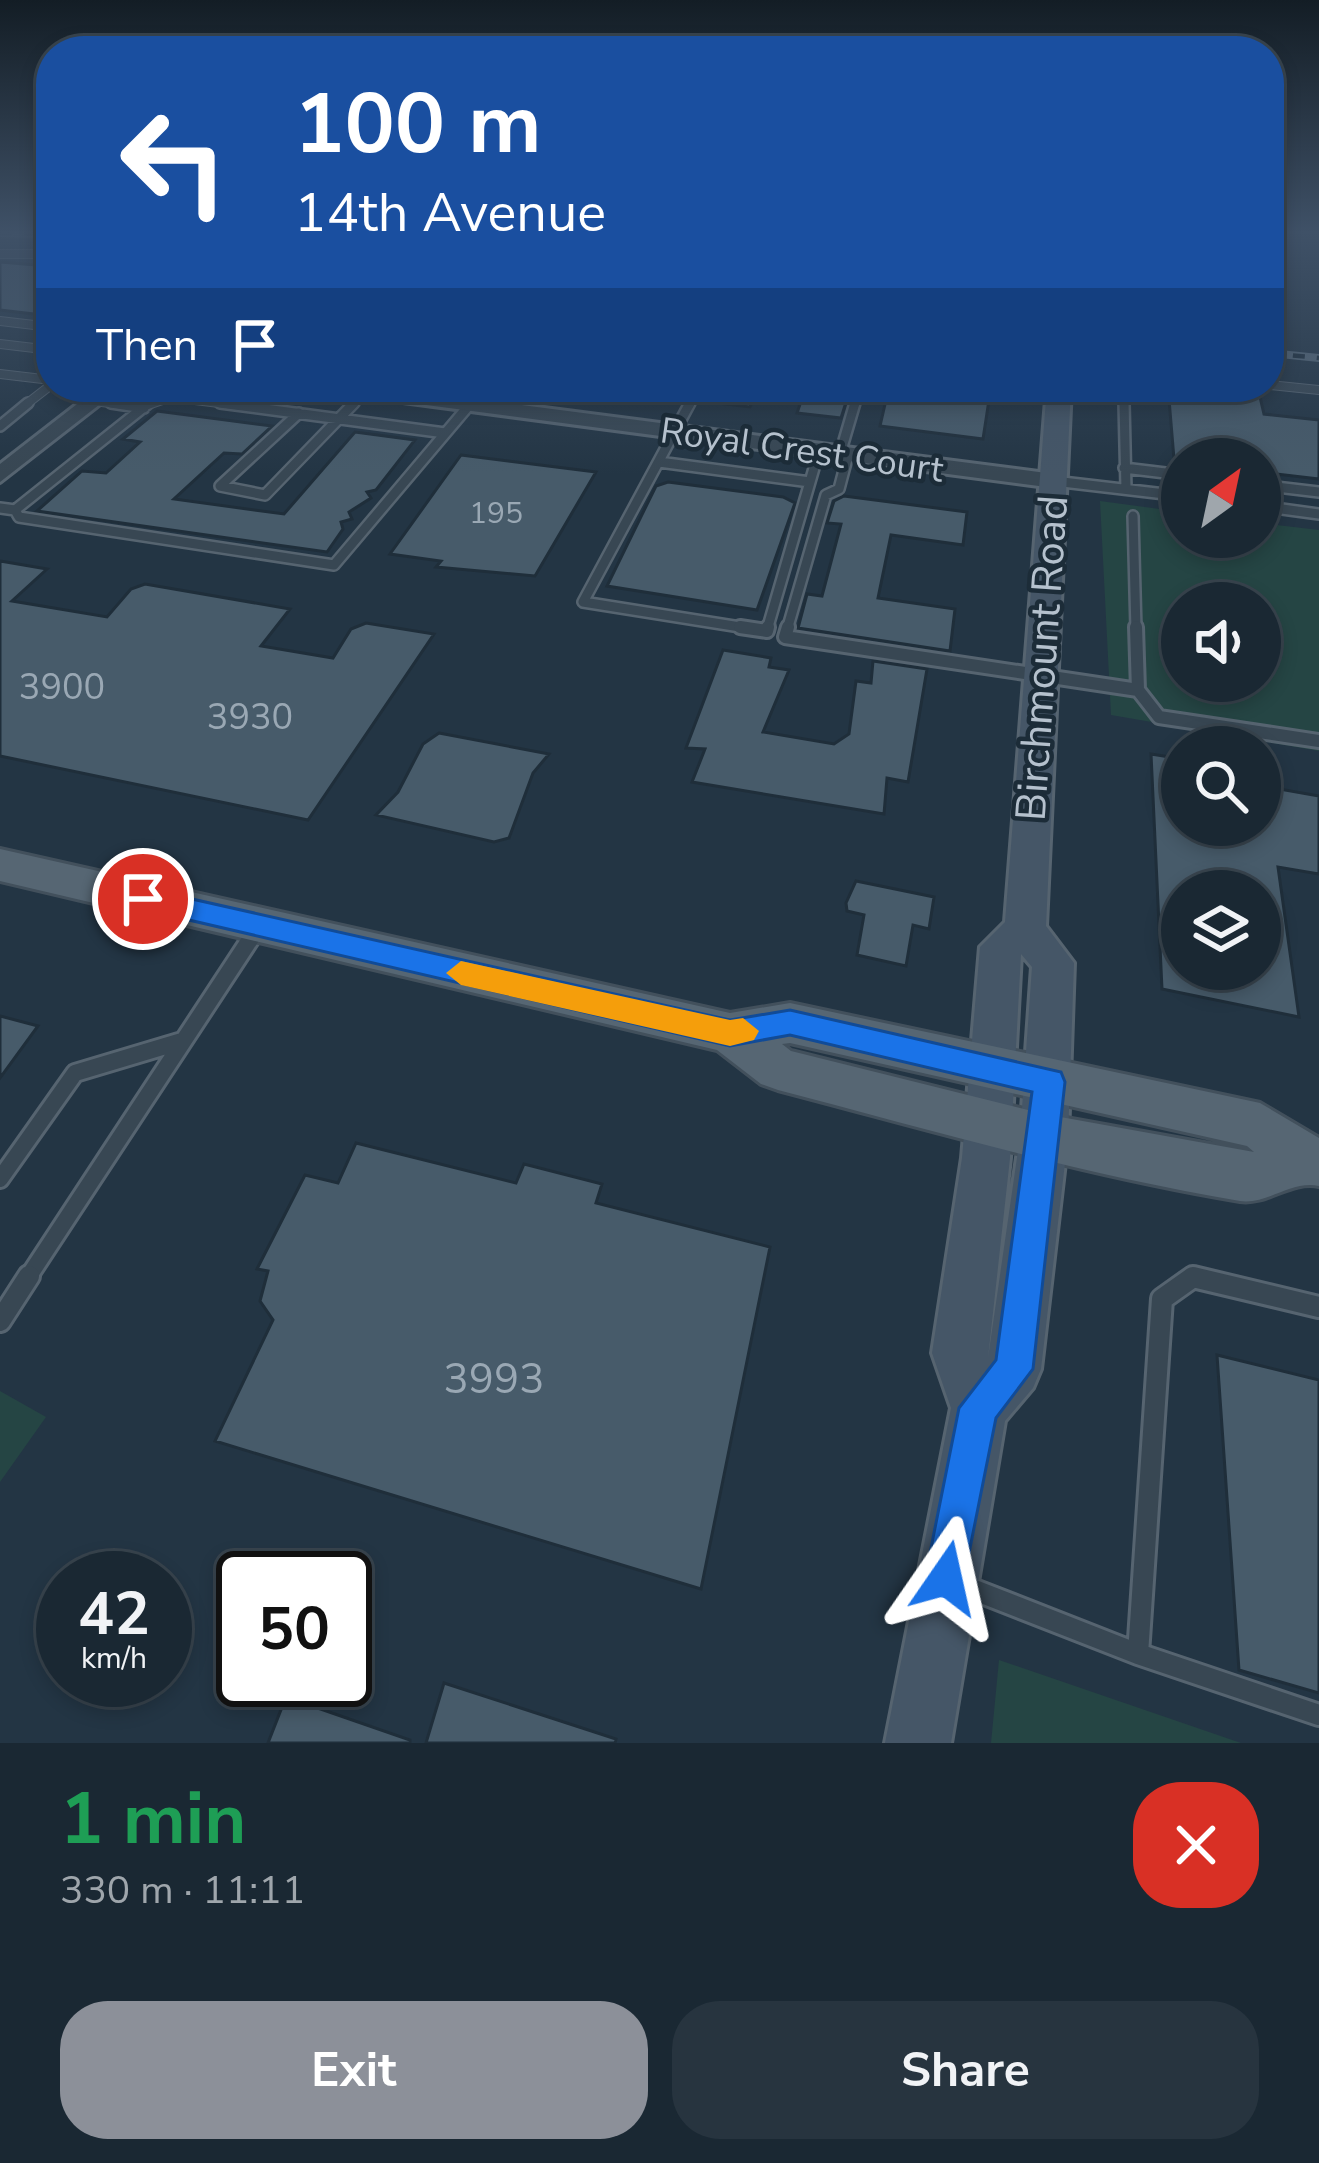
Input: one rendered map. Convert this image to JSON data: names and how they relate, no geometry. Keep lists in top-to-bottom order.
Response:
{
  "streets": {
    "main road": ["Birchmount Road"],
    "street": ["Royal Crest Court"]
  },
  "crossings": [
    ["Royal Crest Court", "Birchmount Road"]
  ],
  "house_numbers": [
    "195",
    "3900",
    "3930",
    "3993"
  ],
  "north": "top right",
  "page": {
    "turn": ["100 m", "14th Avenue"],
    "then": "Then",
    "speed": "42 km/h",
    "limit": "50",
    "heading": ["1 min", "330 m · 11:11"],
    "buttons": ["Exit", "Share"]
  }
}
